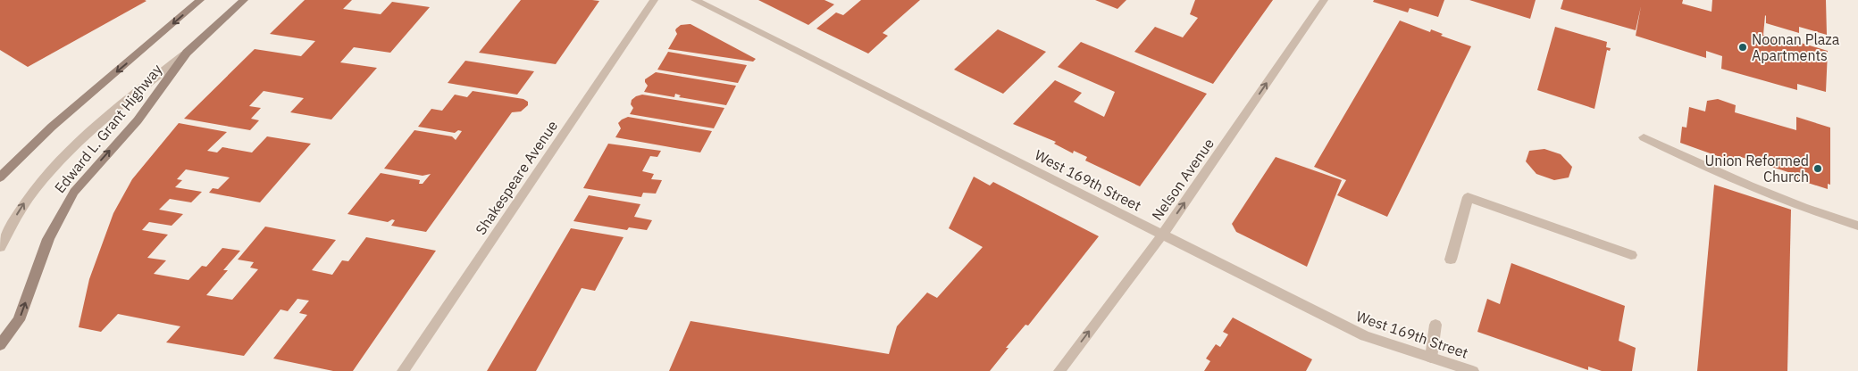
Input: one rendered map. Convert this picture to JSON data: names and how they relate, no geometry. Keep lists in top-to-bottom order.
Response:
{
  "streets": {
    "main road": ["Edward L. Grant Highway"],
    "street": ["Shakespeare Avenue", "Nelson Avenue", "West 169th Street"]
  },
  "crossings": [
    ["Nelson Avenue", "West 169th Street"]
  ],
  "one_way": ["Nelson Avenue"],
  "places": ["Noonan Plaza Apartments", "Union Reformed Church"]
}
